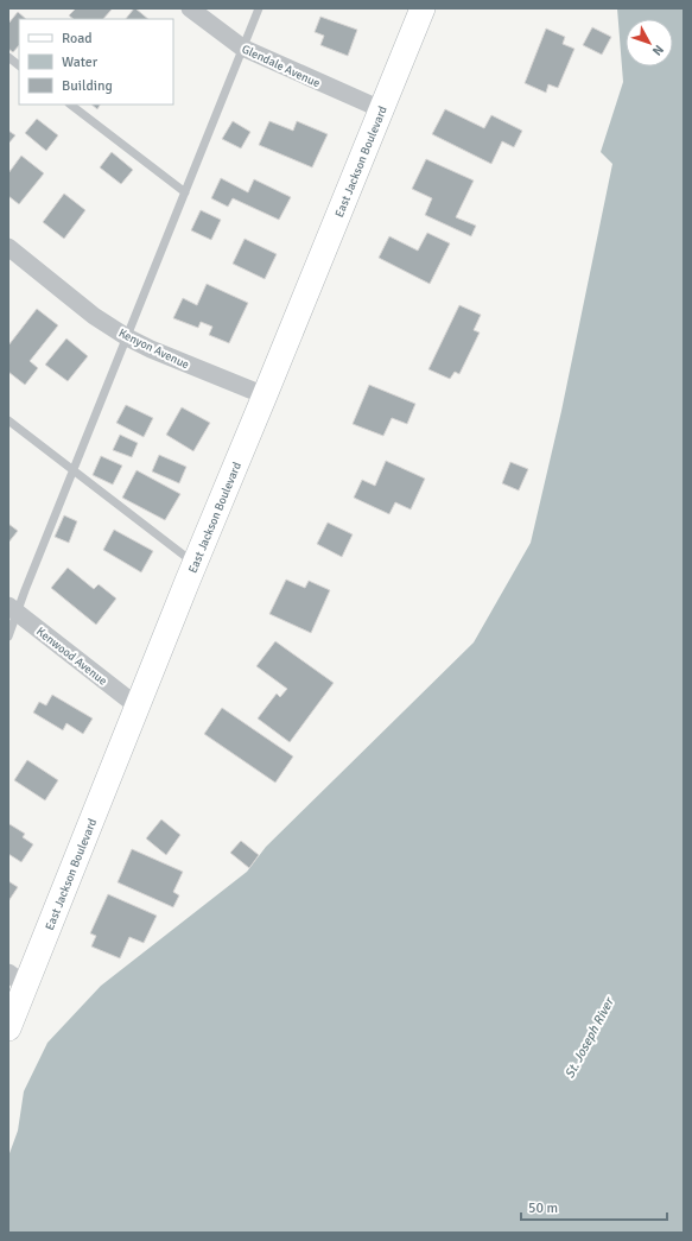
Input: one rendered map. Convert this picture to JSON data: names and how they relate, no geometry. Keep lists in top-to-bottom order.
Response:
{
  "streets": {
    "main road": ["East Jackson Boulevard"],
    "street": ["Glendale Avenue", "Kenyon Avenue", "Kenwood Avenue"]
  },
  "crossings": [
    ["Glendale Avenue", "East Jackson Boulevard"],
    ["East Jackson Boulevard", "Kenyon Avenue"],
    ["East Jackson Boulevard", "Kenwood Avenue"]
  ],
  "water": ["St. Joseph River"],
  "legend": ["Road", "Water", "Building"],
  "scale_bar": "50 m",
  "north": "bottom right"
}
